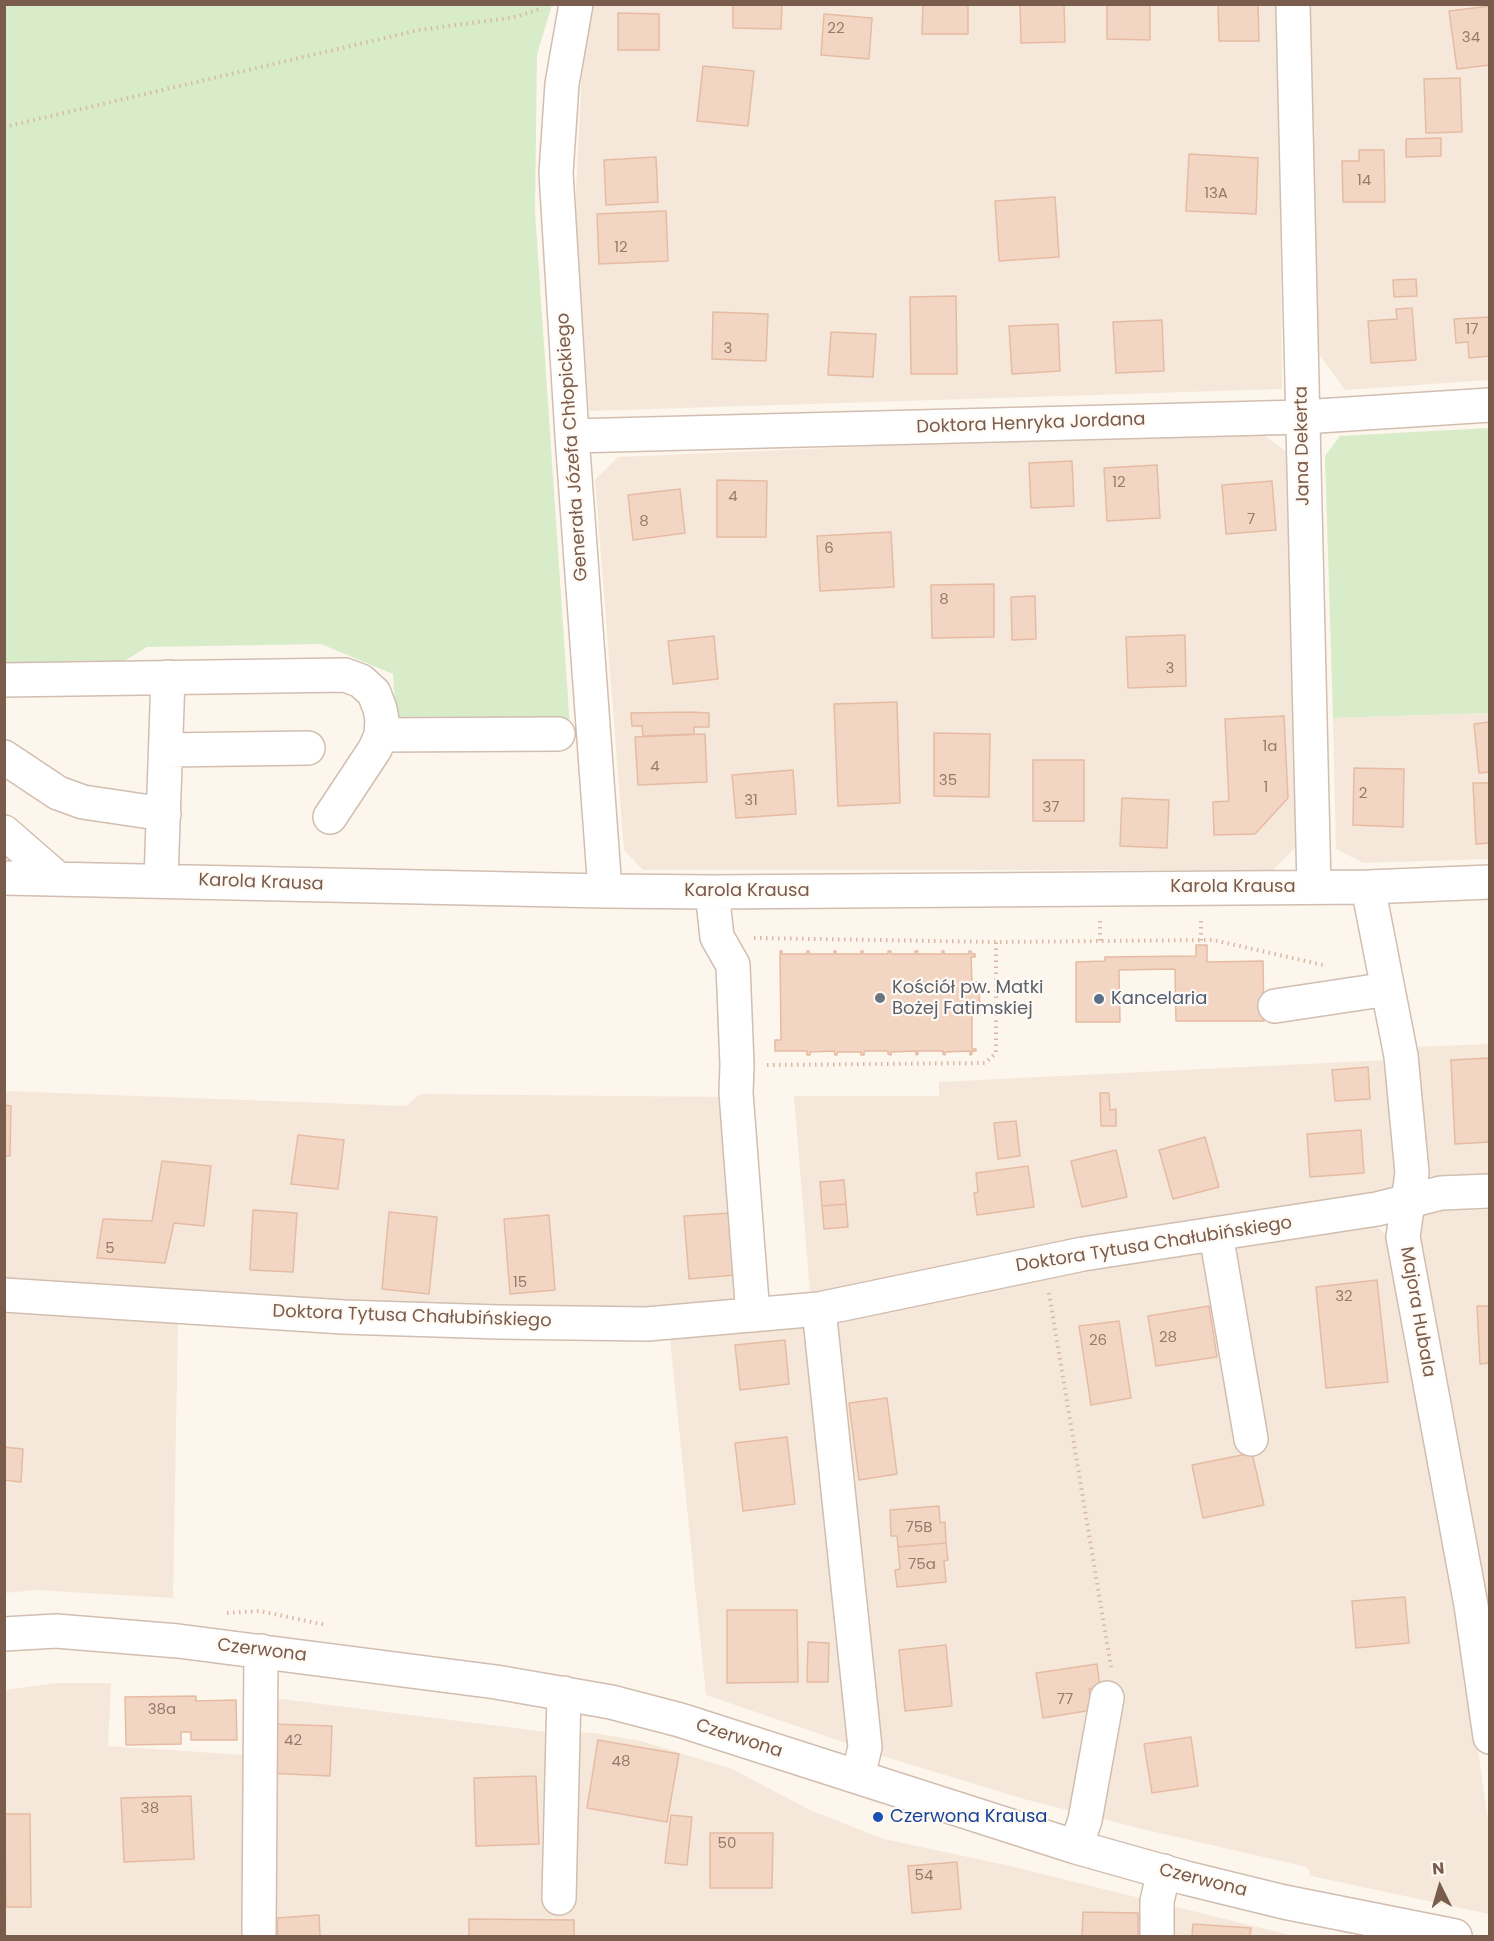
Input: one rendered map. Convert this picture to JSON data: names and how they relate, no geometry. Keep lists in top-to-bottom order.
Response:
{
  "streets": {
    "street": [
      "Doktora Henryka Jordana",
      "Jana Dekerta",
      "Generała Józefa Chłopickiego",
      "Karola Krausa",
      "Doktora Tytusa Chałubińskiego",
      "Majora Hubala",
      "Czerwona"
    ]
  },
  "crossings": [
    ["Doktora Henryka Jordana", "Jana Dekerta"],
    ["Doktora Henryka Jordana", "Generała Józefa Chłopickiego"],
    ["Jana Dekerta", "Karola Krausa"],
    ["Generała Józefa Chłopickiego", "Karola Krausa"],
    ["Karola Krausa", "Majora Hubala"],
    ["Doktora Tytusa Chałubińskiego", "Majora Hubala"]
  ],
  "places": ["Kościół pw. Matki Bożej Fatimskiej", "Kancelaria", "Czerwona Krausa"],
  "house_numbers": [
    "22",
    "34",
    "14",
    "13A",
    "12",
    "17",
    "3",
    "12",
    "4",
    "7",
    "8",
    "6",
    "8",
    "3",
    "1a",
    "4",
    "35",
    "1",
    "2",
    "31",
    "37",
    "5",
    "15",
    "32",
    "28",
    "26",
    "75B",
    "75a",
    "77",
    "38a",
    "42",
    "48",
    "38",
    "50",
    "54"
  ],
  "north": "top"
}
